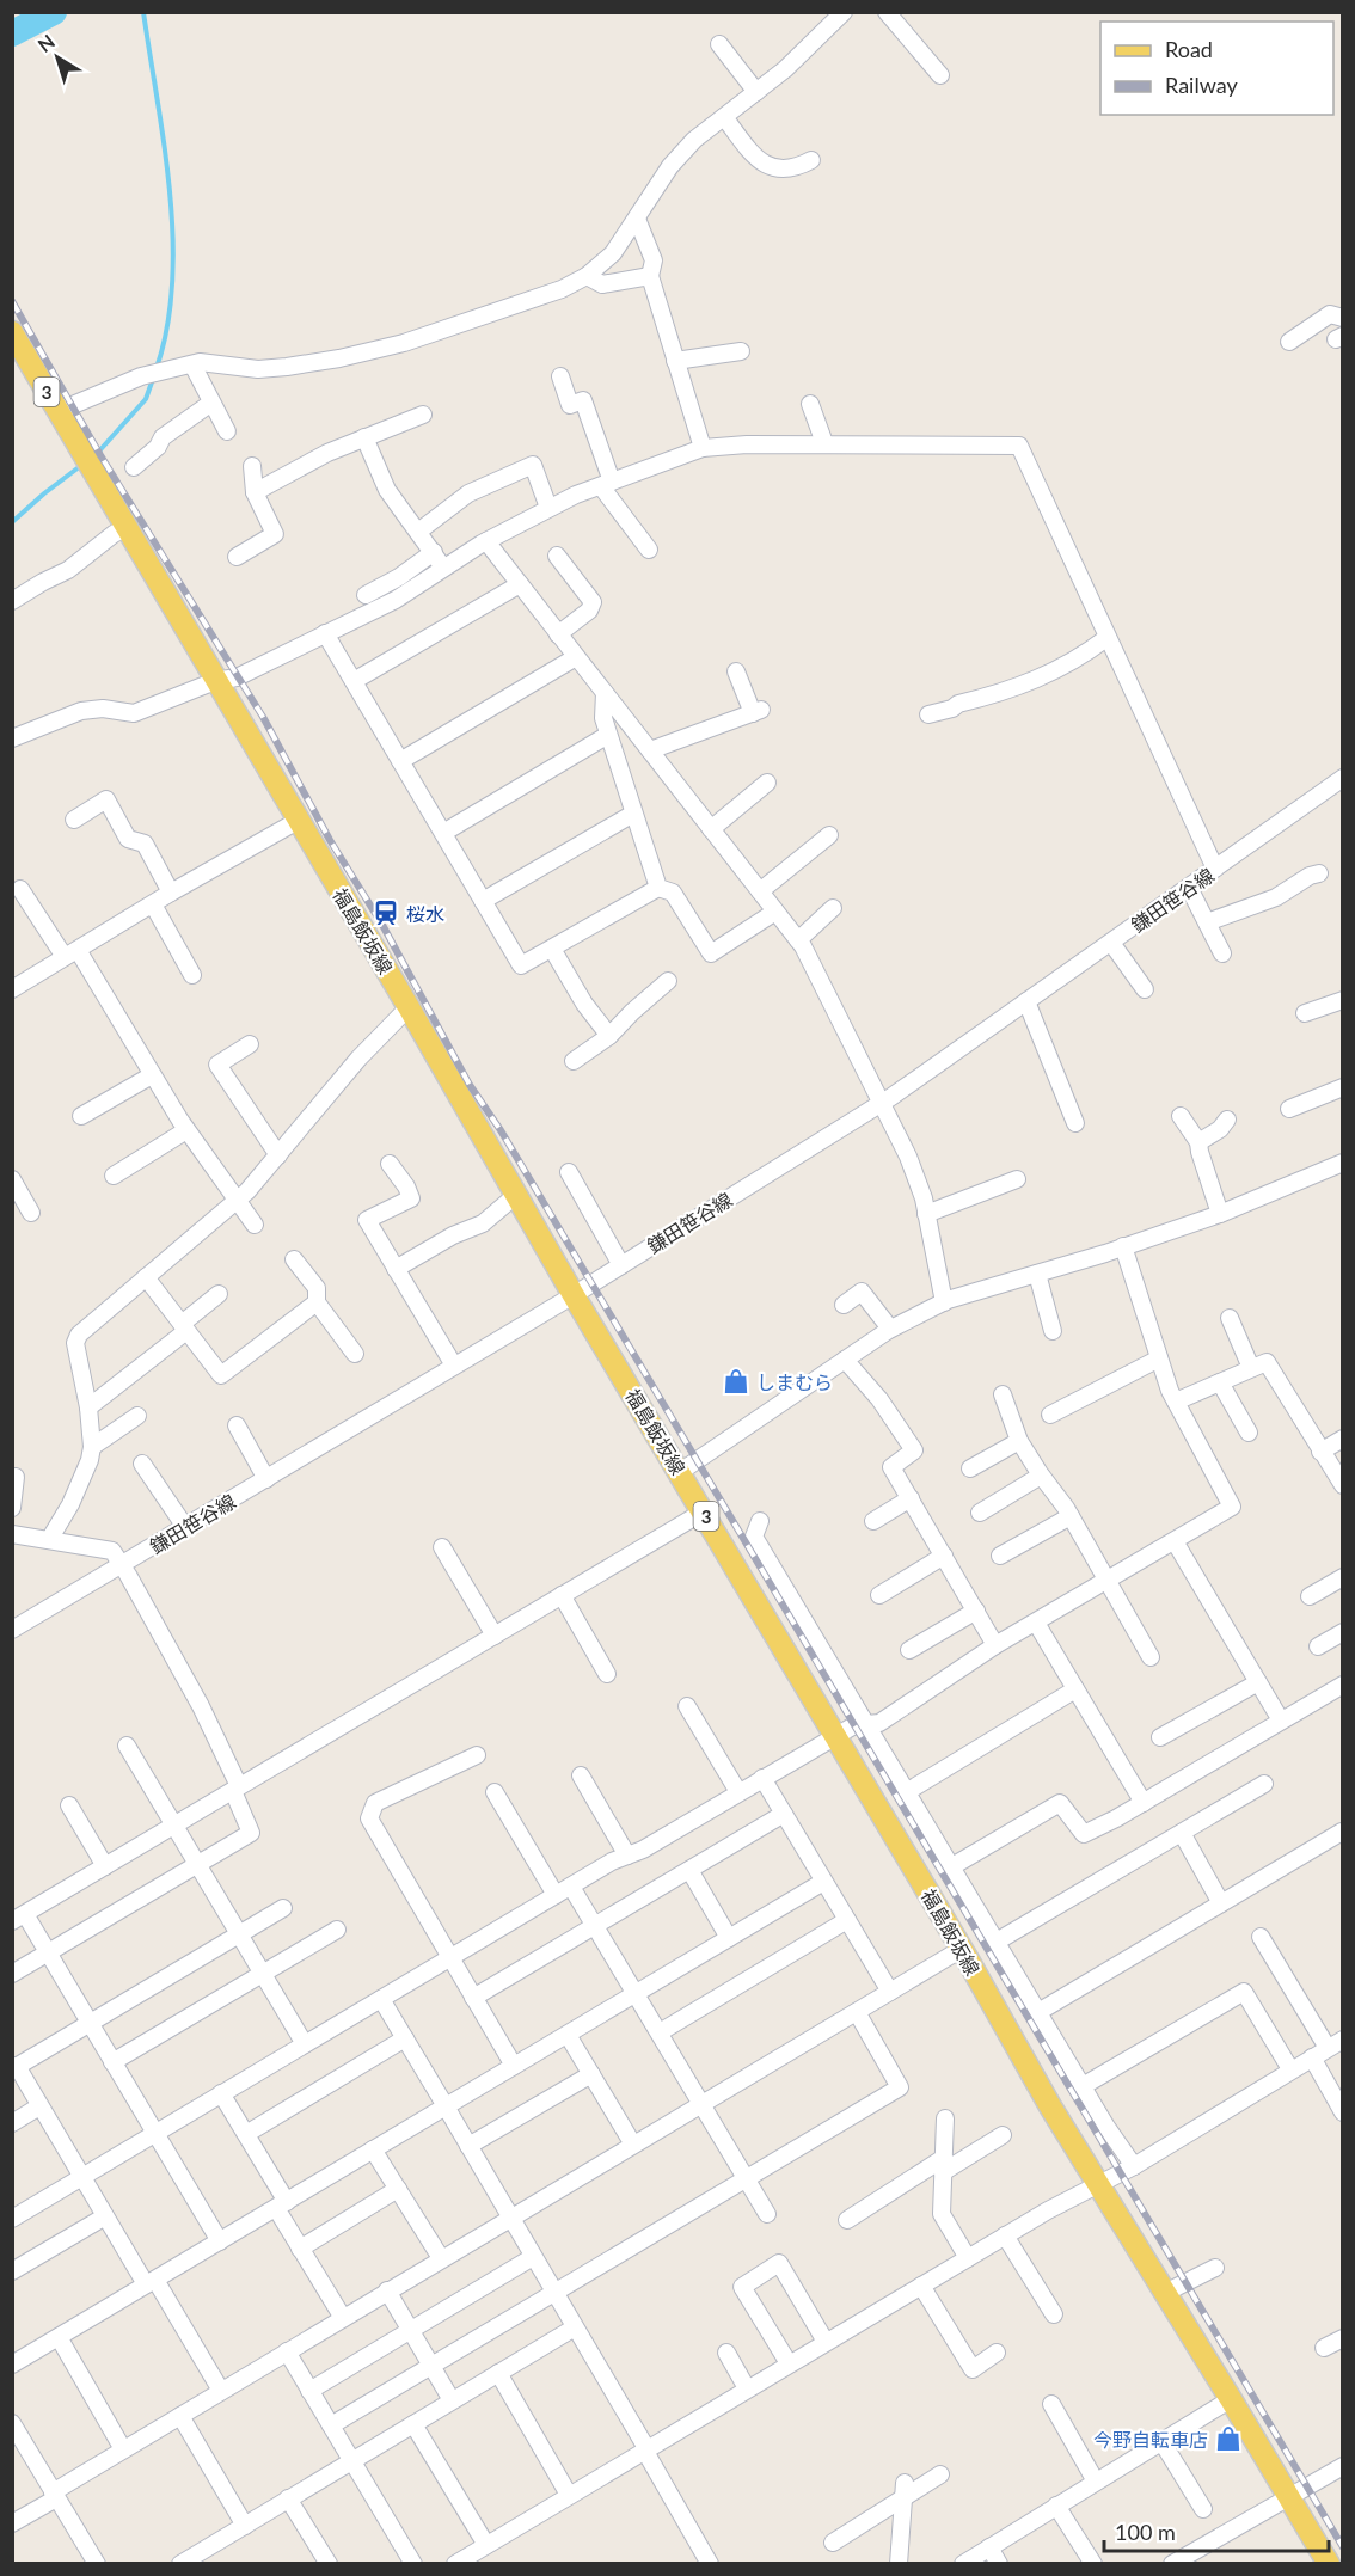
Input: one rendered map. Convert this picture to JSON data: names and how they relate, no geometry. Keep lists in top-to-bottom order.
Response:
{
  "streets": {
    "main road": ["3", "福島飯坂線"],
    "street": ["鎌田笹谷線"]
  },
  "crossings": [
    ["鎌田笹谷線", "福島飯坂線"]
  ],
  "places": {
    "station": ["桜水"],
    "shop": ["しまむら", "今野自転車店"]
  },
  "legend": ["Road", "Railway"],
  "scale_bar": "100 m",
  "north": "top left"
}
